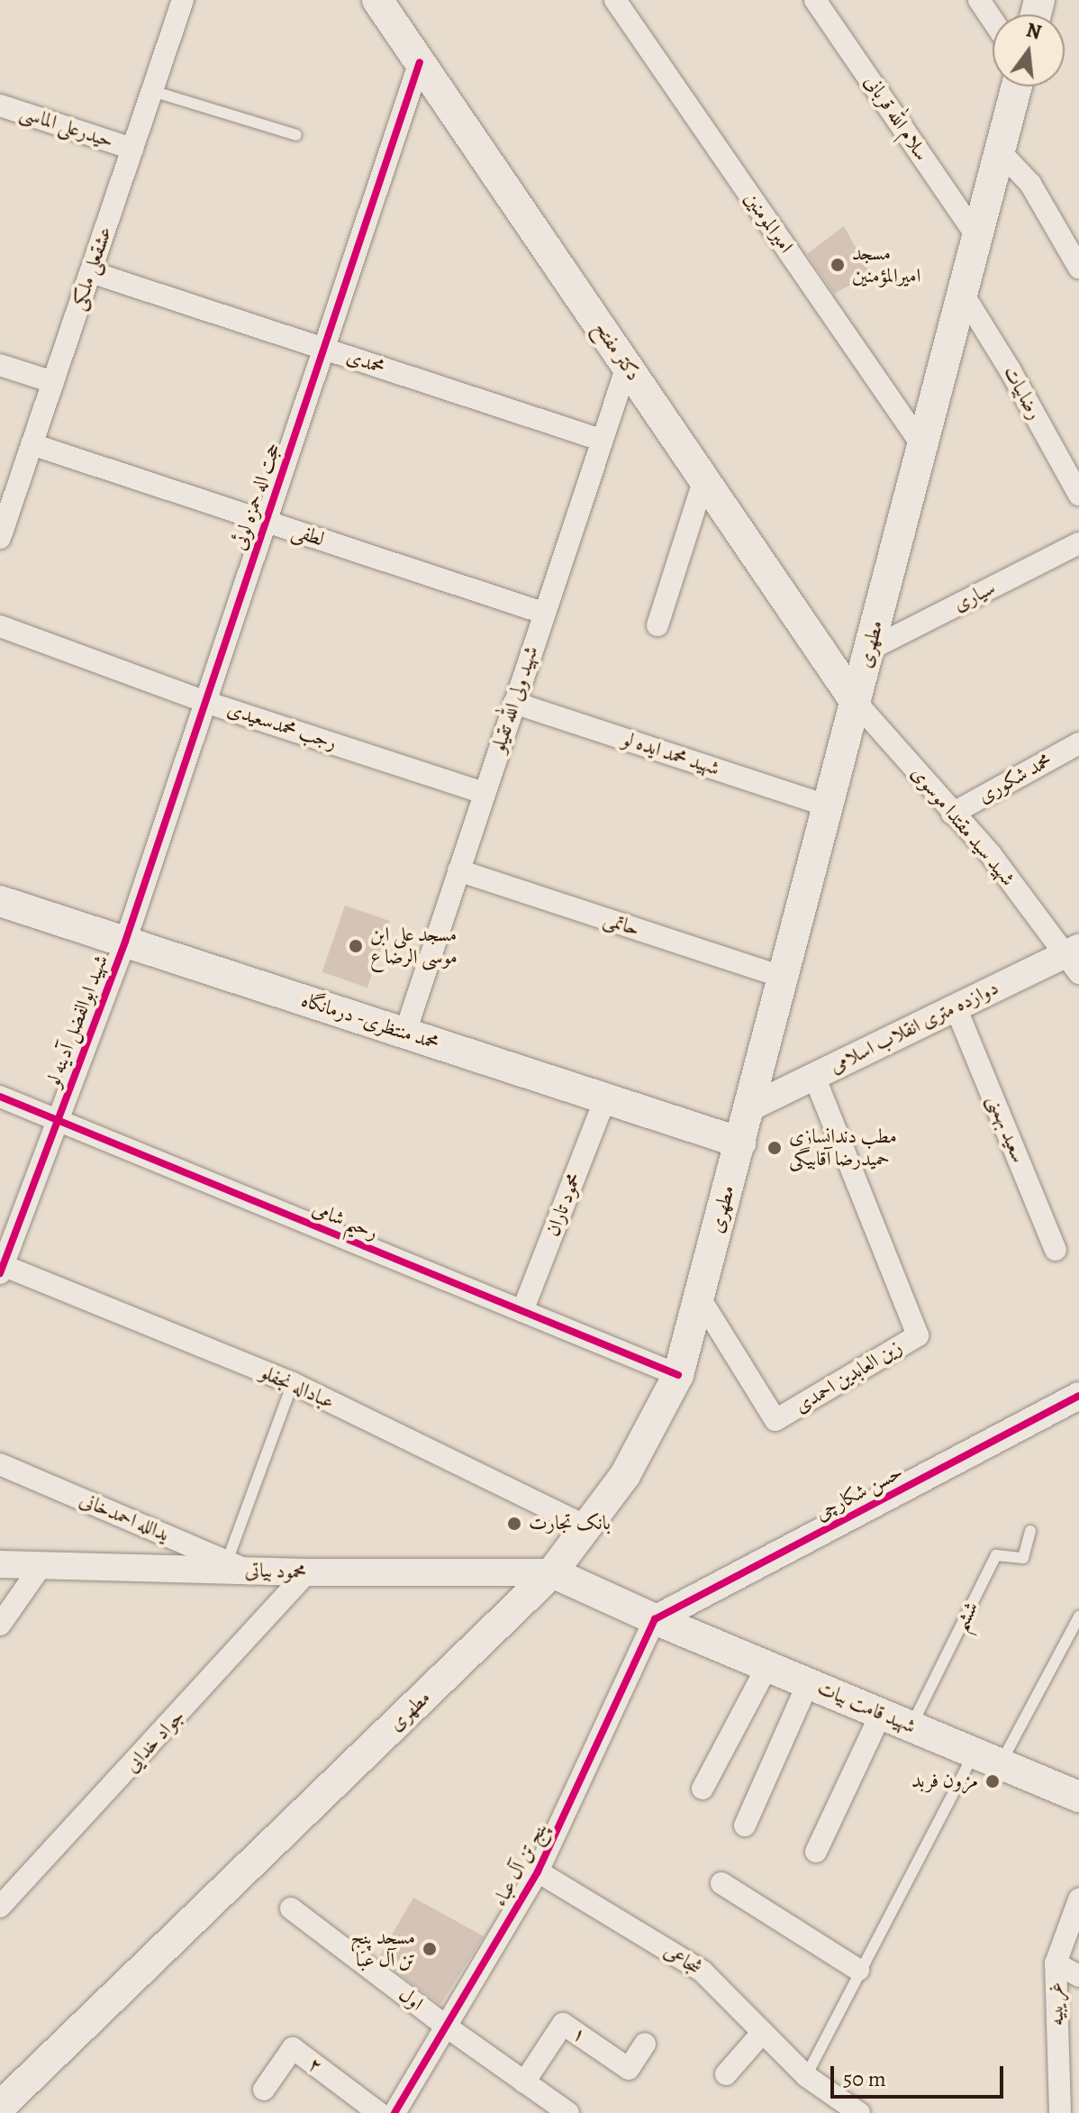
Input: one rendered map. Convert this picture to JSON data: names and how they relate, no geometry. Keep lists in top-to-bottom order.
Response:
{
  "streets": {
    "main road": [
      "دکتر مفتح",
      "مطهری",
      "محمد منتظری- درمانگاه",
      "شهید قامت بیات"
    ],
    "street": [
      "سلام الله قربانی",
      "حیدرعلی الماسی",
      "امیرالمومنین",
      "عشقعلی ملکی",
      "محمدی",
      "رضابیات",
      "حجت اله حمزه لوئی",
      "لطفی",
      "سیاری",
      "شهید ولی الله تقیلو",
      "رجب محمدسعیدی",
      "شهید محمد ایده لو",
      "محمد شکوری",
      "شهید سید مقتدا موسوی",
      "حاتمی",
      "شهید ابوالفضل آدینه لو",
      "دوازده متری انقلاب اسلامی",
      "سعید بهمنی",
      "محمود تاران",
      "رحیم شامی",
      "زین العابدین احمدی",
      "عباداله نجفلو",
      "حسن شکارچی",
      "یدالله احمدخانی",
      "محمود بیاتی",
      "جواد خدایی",
      "پنج تن آل عباء",
      "شجاعی",
      "اول",
      "غریبیه",
      "۱",
      "۲"
    ],
    "lane": ["ششم"]
  },
  "crossings": [
    ["سلام الله قربانی", "مطهری"],
    ["حیدرعلی الماسی", "عشقعلی ملکی"],
    ["امیرالمومنین", "مطهری"],
    ["عشقعلی ملکی", "محمدی"],
    ["عشقعلی ملکی", "لطفی"],
    ["دکتر مفتح", "حجت اله حمزه لوئی"],
    ["دکتر مفتح", "مطهری"],
    ["دکتر مفتح", "شهید ولی الله تقیلو"],
    ["دکتر مفتح", "شهید سید مقتدا موسوی"],
    ["محمدی", "حجت اله حمزه لوئی"],
    ["محمدی", "شهید ولی الله تقیلو"],
    ["رضابیات", "مطهری"],
    ["حجت اله حمزه لوئی", "لطفی"],
    ["حجت اله حمزه لوئی", "رجب محمدسعیدی"],
    ["حجت اله حمزه لوئی", "شهید ابوالفضل آدینه لو"],
    ["حجت اله حمزه لوئی", "محمد منتظری- درمانگاه"],
    ["لطفی", "شهید ولی الله تقیلو"],
    ["سیاری", "مطهری"],
    ["مطهری", "شهید محمد ایده لو"],
    ["مطهری", "شهید سید مقتدا موسوی"],
    ["مطهری", "حاتمی"],
    ["مطهری", "محمد منتظری- درمانگاه"],
    ["مطهری", "دوازده متری انقلاب اسلامی"],
    ["مطهری", "رحیم شامی"],
    ["مطهری", "زین العابدین احمدی"],
    ["مطهری", "عباداله نجفلو"],
    ["مطهری", "محمود بیاتی"],
    ["مطهری", "شهید قامت بیات"],
    ["شهید ولی الله تقیلو", "رجب محمدسعیدی"],
    ["شهید ولی الله تقیلو", "شهید محمد ایده لو"],
    ["شهید ولی الله تقیلو", "حاتمی"],
    ["شهید ولی الله تقیلو", "محمد منتظری- درمانگاه"],
    ["محمد شکوری", "شهید سید مقتدا موسوی"],
    ["شهید سید مقتدا موسوی", "دوازده متری انقلاب اسلامی"],
    ["شهید ابوالفضل آدینه لو", "محمد منتظری- درمانگاه"],
    ["شهید ابوالفضل آدینه لو", "رحیم شامی"],
    ["شهید ابوالفضل آدینه لو", "عباداله نجفلو"],
    ["محمد منتظری- درمانگاه", "محمود تاران"],
    ["دوازده متری انقلاب اسلامی", "سعید بهمنی"],
    ["دوازده متری انقلاب اسلامی", "زین العابدین احمدی"],
    ["محمود تاران", "رحیم شامی"],
    ["حسن شکارچی", "شهید قامت بیات"],
    ["حسن شکارچی", "پنج تن آل عباء"],
    ["یدالله احمدخانی", "محمود بیاتی"],
    ["محمود بیاتی", "شهید قامت بیات"],
    ["محمود بیاتی", "جواد خدایی"],
    ["ششم", "شهید قامت بیات"],
    ["شهید قامت بیات", "پنج تن آل عباء"],
    ["پنج تن آل عباء", "شجاعی"],
    ["پنج تن آل عباء", "اول"],
    ["اول", "۱"]
  ],
  "places": [
    "مسجد امیرالمؤمنین",
    "مسجد علی ابن موسی الرضا ع",
    "مطب دندانسازی حمیدرضا آقابیگی",
    "بانک تجارت",
    "مزون فربد",
    "مسجد پنج تن آل عبا"
  ],
  "scale_bar": "50 m",
  "north": "top"
}
